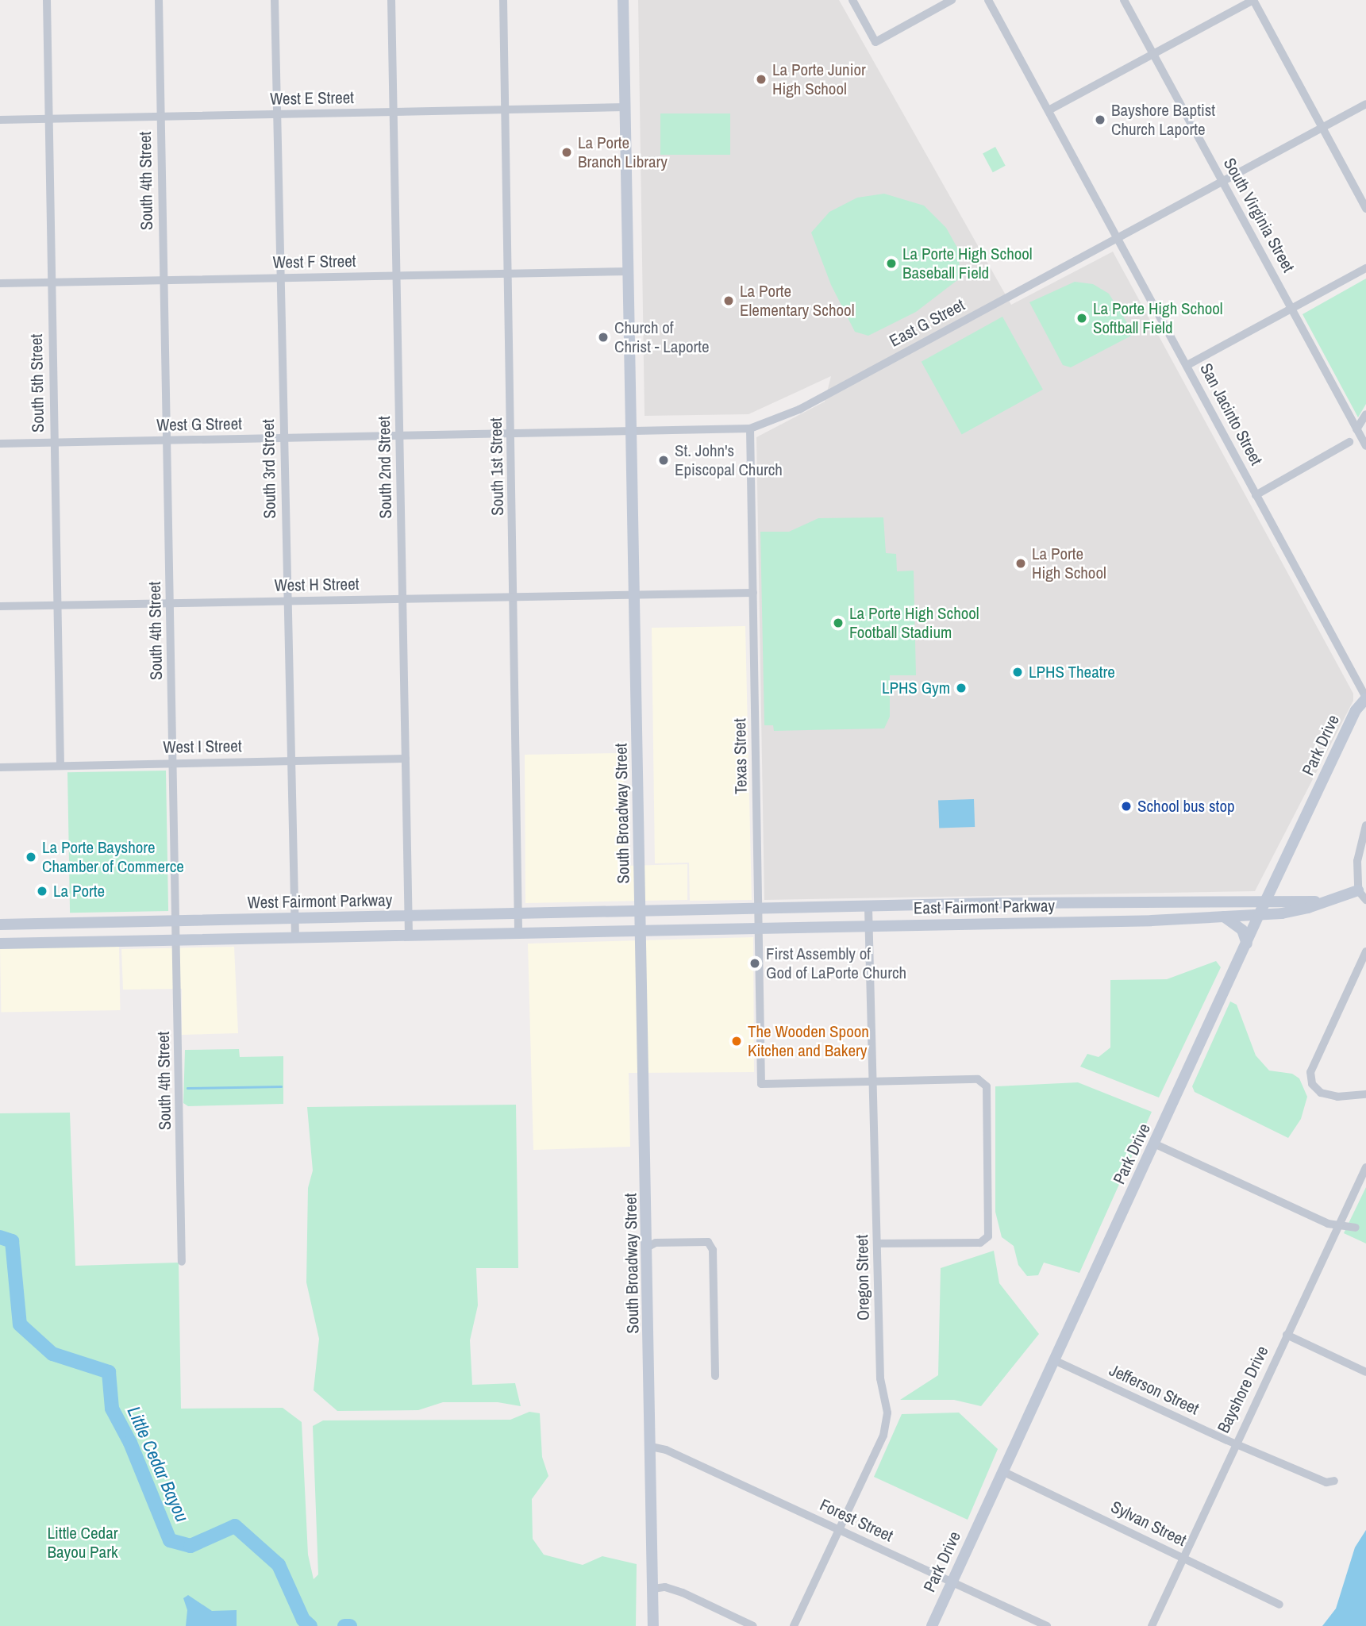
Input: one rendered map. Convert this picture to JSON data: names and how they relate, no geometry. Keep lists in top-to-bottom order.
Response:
{
  "streets": {
    "main road": [
      "Park Drive",
      "South Broadway Street",
      "West Fairmont Parkway",
      "East Fairmont Parkway"
    ],
    "street": [
      "West E Street",
      "South 4th Street",
      "South Virginia Street",
      "West F Street",
      "East G Street",
      "South 5th Street",
      "San Jacinto Street",
      "West G Street",
      "South 1st Street",
      "South 2nd Street",
      "South 3rd Street",
      "West H Street",
      "West I Street",
      "Texas Street",
      "Oregon Street",
      "Jefferson Street",
      "Bayshore Drive",
      "Forest Street",
      "Sylvan Street"
    ]
  },
  "crossings": [
    ["West E Street", "South 4th Street"],
    ["West E Street", "South 5th Street"],
    ["West E Street", "South 1st Street"],
    ["West E Street", "South 2nd Street"],
    ["West E Street", "South 3rd Street"],
    ["West E Street", "South Broadway Street"],
    ["South 4th Street", "West F Street"],
    ["South 4th Street", "West G Street"],
    ["South 4th Street", "West H Street"],
    ["South 4th Street", "West I Street"],
    ["South 4th Street", "West Fairmont Parkway"],
    ["South Virginia Street", "East G Street"],
    ["West F Street", "South 5th Street"],
    ["West F Street", "South 1st Street"],
    ["West F Street", "South 2nd Street"],
    ["West F Street", "South 3rd Street"],
    ["West F Street", "South Broadway Street"],
    ["East G Street", "San Jacinto Street"],
    ["East G Street", "West G Street"],
    ["East G Street", "Texas Street"],
    ["East G Street", "South Broadway Street"],
    ["South 5th Street", "West G Street"],
    ["South 5th Street", "West H Street"],
    ["South 5th Street", "West I Street"],
    ["San Jacinto Street", "Park Drive"],
    ["West G Street", "South 1st Street"],
    ["West G Street", "South 2nd Street"],
    ["West G Street", "South 3rd Street"],
    ["West G Street", "South Broadway Street"],
    ["South 1st Street", "West H Street"],
    ["South 1st Street", "West Fairmont Parkway"],
    ["South 2nd Street", "West H Street"],
    ["South 2nd Street", "West I Street"],
    ["South 2nd Street", "West Fairmont Parkway"],
    ["South 3rd Street", "West H Street"],
    ["South 3rd Street", "West I Street"],
    ["South 3rd Street", "West Fairmont Parkway"],
    ["West H Street", "Texas Street"],
    ["West H Street", "South Broadway Street"],
    ["Park Drive", "East Fairmont Parkway"],
    ["Park Drive", "Jefferson Street"],
    ["Park Drive", "Forest Street"],
    ["Park Drive", "Sylvan Street"],
    ["Texas Street", "East Fairmont Parkway"],
    ["Texas Street", "Oregon Street"],
    ["South Broadway Street", "West Fairmont Parkway"],
    ["South Broadway Street", "East Fairmont Parkway"],
    ["South Broadway Street", "Forest Street"],
    ["West Fairmont Parkway", "East Fairmont Parkway"],
    ["East Fairmont Parkway", "Oregon Street"],
    ["Oregon Street", "Forest Street"],
    ["Jefferson Street", "Bayshore Drive"],
    ["Bayshore Drive", "Sylvan Street"]
  ],
  "water": ["Little Cedar Bayou"],
  "parks": ["Little Cedar Bayou Park"],
  "places": [
    "La Porte Junior High School",
    "Bayshore Baptist Church Laporte",
    "La Porte Branch Library",
    "La Porte High School Baseball Field",
    "La Porte Elementary School",
    "La Porte High School Softball Field",
    "Church of Christ - Laporte",
    "St. John's Episcopal Church",
    "La Porte High School",
    "La Porte High School Football Stadium",
    "LPHS Theatre",
    "LPHS Gym",
    "School bus stop",
    "La Porte Bayshore Chamber of Commerce",
    "La Porte",
    "First Assembly of God of LaPorte Church",
    "The Wooden Spoon Kitchen and Bakery"
  ]
}
